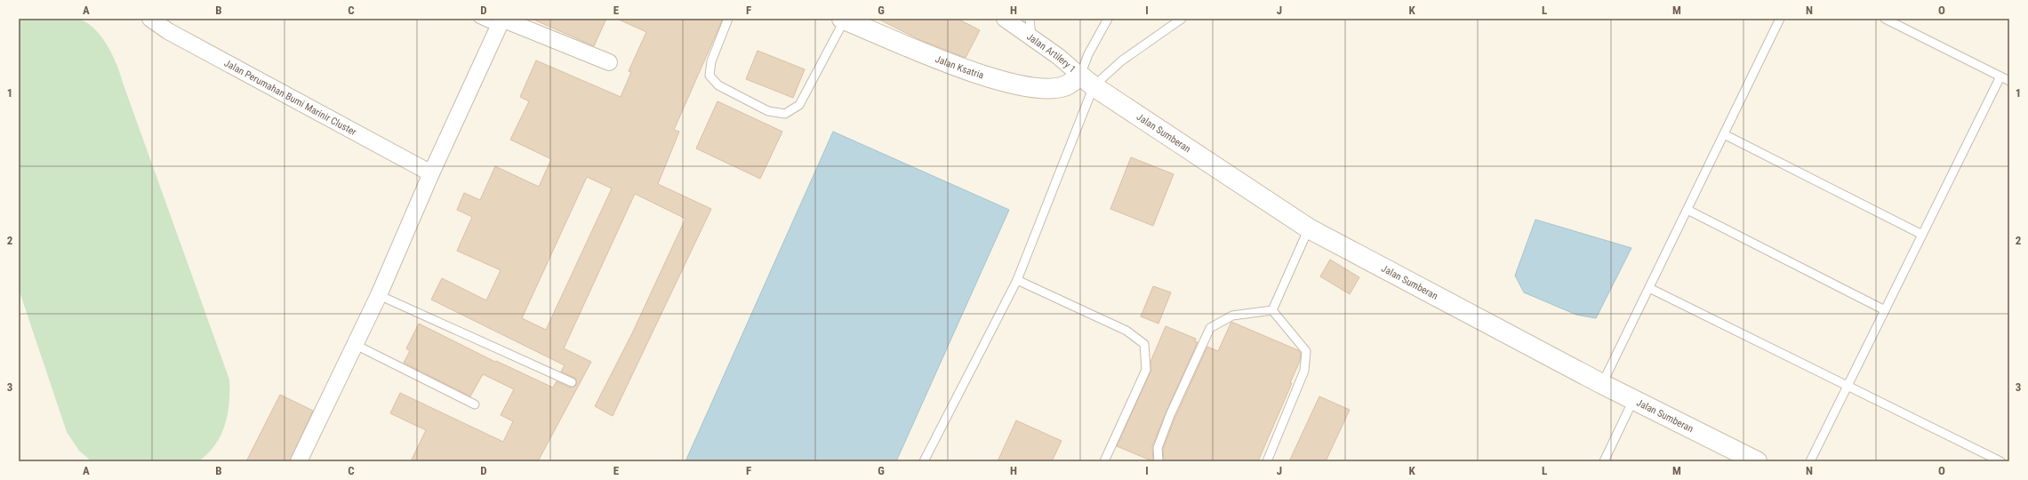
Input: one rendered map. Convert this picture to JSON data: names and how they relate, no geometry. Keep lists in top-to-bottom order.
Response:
{
  "streets": {
    "street": [
      "Jalan Artilery 1",
      "Jalan Ksatria",
      "Jalan Perumahan Bumi Marinir Cluster",
      "Jalan Sumberan"
    ]
  },
  "crossings": [
    ["Jalan Artilery 1", "Jalan Ksatria"],
    ["Jalan Artilery 1", "Jalan Sumberan"],
    ["Jalan Ksatria", "Jalan Sumberan"]
  ],
  "grid": {
    "columns": [
      "A",
      "B",
      "C",
      "D",
      "E",
      "F",
      "G",
      "H",
      "I",
      "J",
      "K",
      "L",
      "M",
      "N",
      "O"
    ],
    "rows": ["1", "2", "3"]
  }
}
